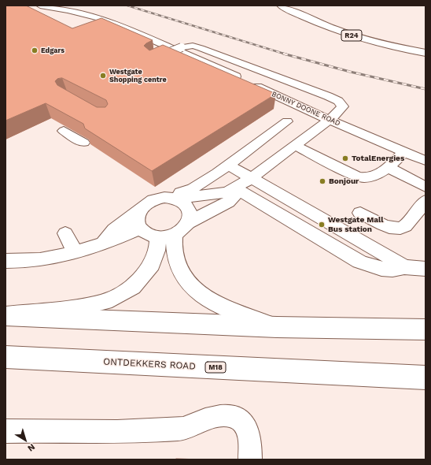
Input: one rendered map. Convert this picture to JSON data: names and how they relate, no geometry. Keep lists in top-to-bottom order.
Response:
{
  "streets": {
    "main road": ["R24", "ONTDEKKERS ROAD", "M18"],
    "street": ["BONNY DOONE ROAD"]
  },
  "places": [
    "Edgars",
    "Westgate Shopping centre",
    "TotalEnergies",
    "Bonjour",
    "Westgate Mall Bus station"
  ],
  "north": "bottom right"
}
